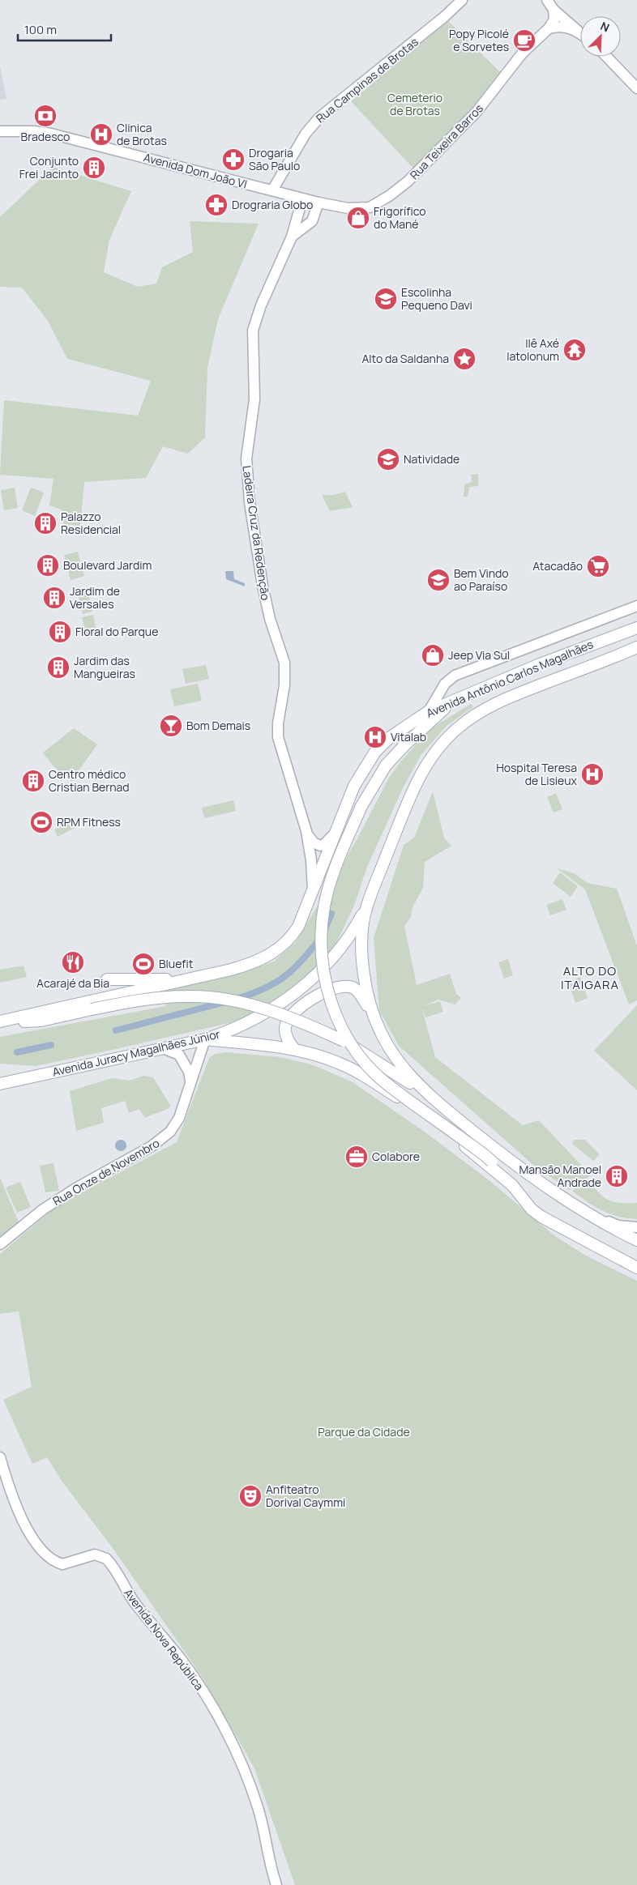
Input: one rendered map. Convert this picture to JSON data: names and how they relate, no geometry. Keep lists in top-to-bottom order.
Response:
{
  "streets": {
    "main road": ["Avenida Antônio Carlos Magalhães", "Avenida Juracy Magalhães Júnior"],
    "street": [
      "Rua Campinas de Brotas",
      "Rua Teixeira Barros",
      "Avenida Dom João VI",
      "Ladeira Cruz da Redenção",
      "Rua Onze de Novembro",
      "Avenida Nova República"
    ]
  },
  "crossings": [
    ["Rua Campinas de Brotas", "Avenida Dom João VI"],
    ["Rua Teixeira Barros", "Avenida Dom João VI"],
    ["Rua Teixeira Barros", "Ladeira Cruz da Redenção"],
    ["Avenida Dom João VI", "Ladeira Cruz da Redenção"],
    ["Ladeira Cruz da Redenção", "Avenida Antônio Carlos Magalhães"],
    ["Avenida Antônio Carlos Magalhães", "Avenida Juracy Magalhães Júnior"],
    ["Avenida Juracy Magalhães Júnior", "Rua Onze de Novembro"]
  ],
  "districts": ["ALTO DO ITAIGARA"],
  "parks": ["Cemeterio de Brotas", "Parque da Cidade"],
  "places": {
    "cafe": ["Popy Picolé e Sorvetes"],
    "bank": ["Bradesco"],
    "hospital": ["Clinica de Brotas", "Vitalab", "Hospital Teresa de Lisieux"],
    "pharmacy": ["Drogaria São Paulo", "Drograria Globo"],
    "building": [
      "Conjunto Frei Jacinto",
      "Palazzo Residencial",
      "Boulevard Jardim",
      "Jardim de Versales",
      "Floral do Parque",
      "Jardim das Mangueiras",
      "Centro médico Cristian Bernad",
      "Mansão Manoel Andrade"
    ],
    "shop": ["Frigorífico do Mané", "Jeep Via Sul"],
    "school or university": ["Escolinha Pequeno Davi", "Natividade", "Bem Vindo ao Paraíso"],
    "temple": ["Ilê Axé Iatolonum"],
    "place": ["Alto da Saldanha"],
    "supermarket": ["Atacadão"],
    "bar": ["Bom Demais"],
    "sports": ["RPM Fitness", "Bluefit"],
    "restaurant": ["Acarajé da Bia"],
    "office": ["Colabore"],
    "theatre": ["Anfiteatro Dorival Caymmi"]
  },
  "scale_bar": "100 m",
  "north": "top right"
}
